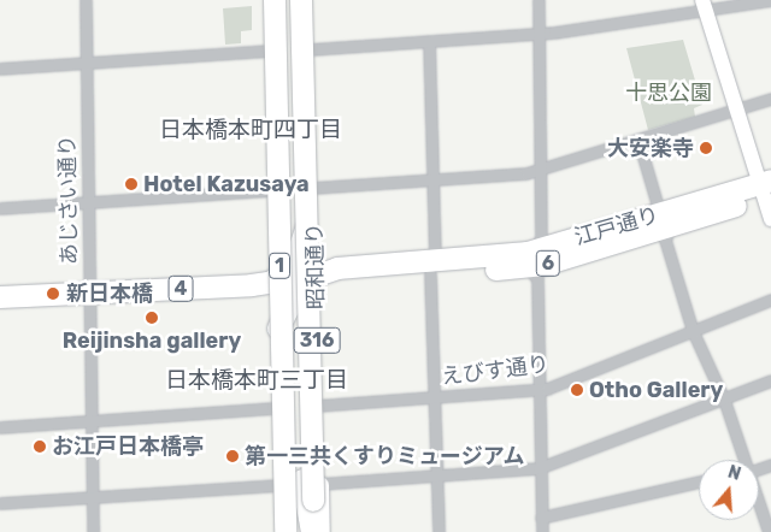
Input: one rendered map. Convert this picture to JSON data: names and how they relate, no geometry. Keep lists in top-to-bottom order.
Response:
{
  "streets": {
    "highway": [
      "江戸通り",
      "6",
      "1",
      "昭和通り",
      "4"
    ],
    "main road": ["316"],
    "street": ["あじさい通り", "えびす通り"]
  },
  "crossings": [
    ["あじさい通り", "江戸通り"],
    ["江戸通り", "昭和通り"],
    ["昭和通り", "えびす通り"]
  ],
  "districts": ["日本橋本町四丁目", "日本橋本町三丁目"],
  "parks": ["十思公園"],
  "places": [
    "大安楽寺",
    "Hotel Kazusaya",
    "新日本橋",
    "Reijinsha gallery",
    "Otho Gallery",
    "お江戸日本橋亭",
    "第一三共くすりミュージアム"
  ],
  "north": "top"
}
